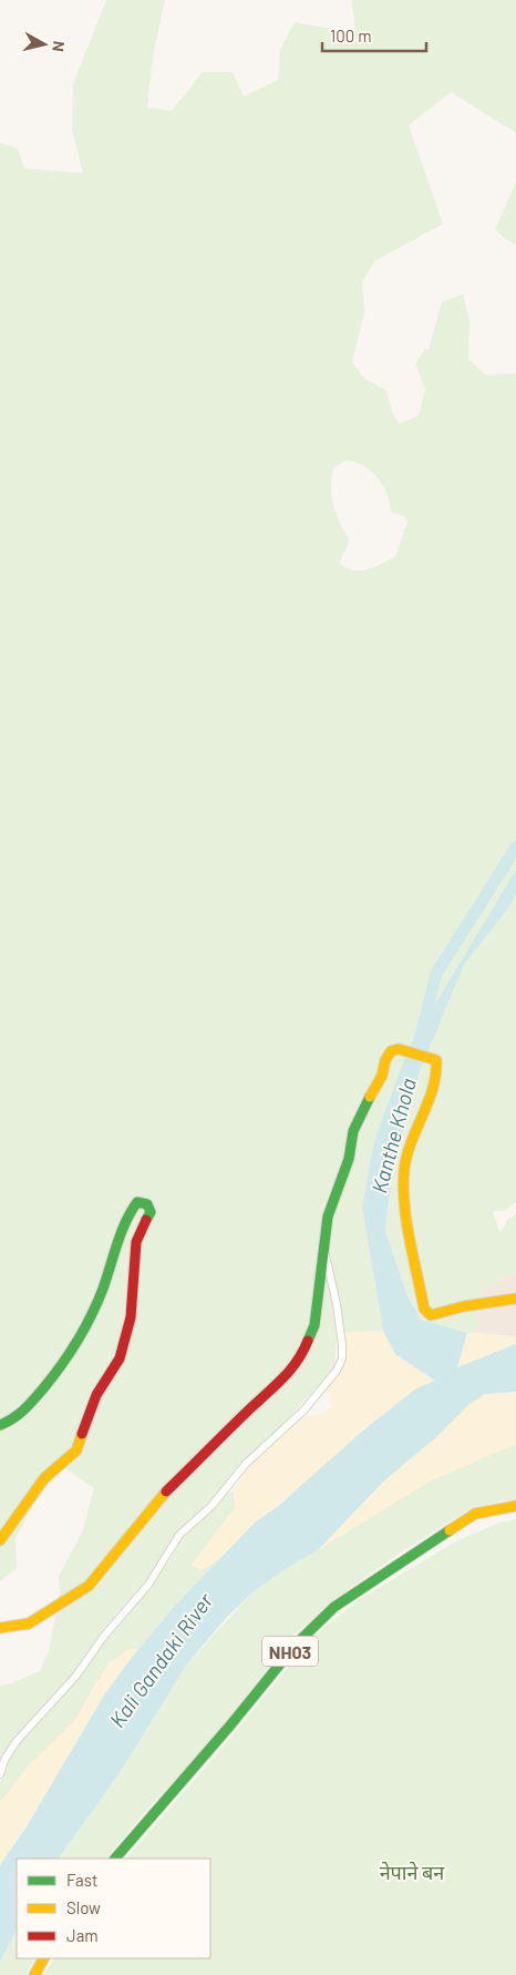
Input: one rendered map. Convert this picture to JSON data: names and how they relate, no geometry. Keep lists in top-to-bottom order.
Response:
{
  "streets": {
    "main road": ["NH03"]
  },
  "water": ["Kanthe Khola", "Kali Gandaki River"],
  "parks": ["नेपाने बन"],
  "legend": ["Fast", "Slow", "Jam"],
  "scale_bar": "100 m",
  "north": "right"
}
